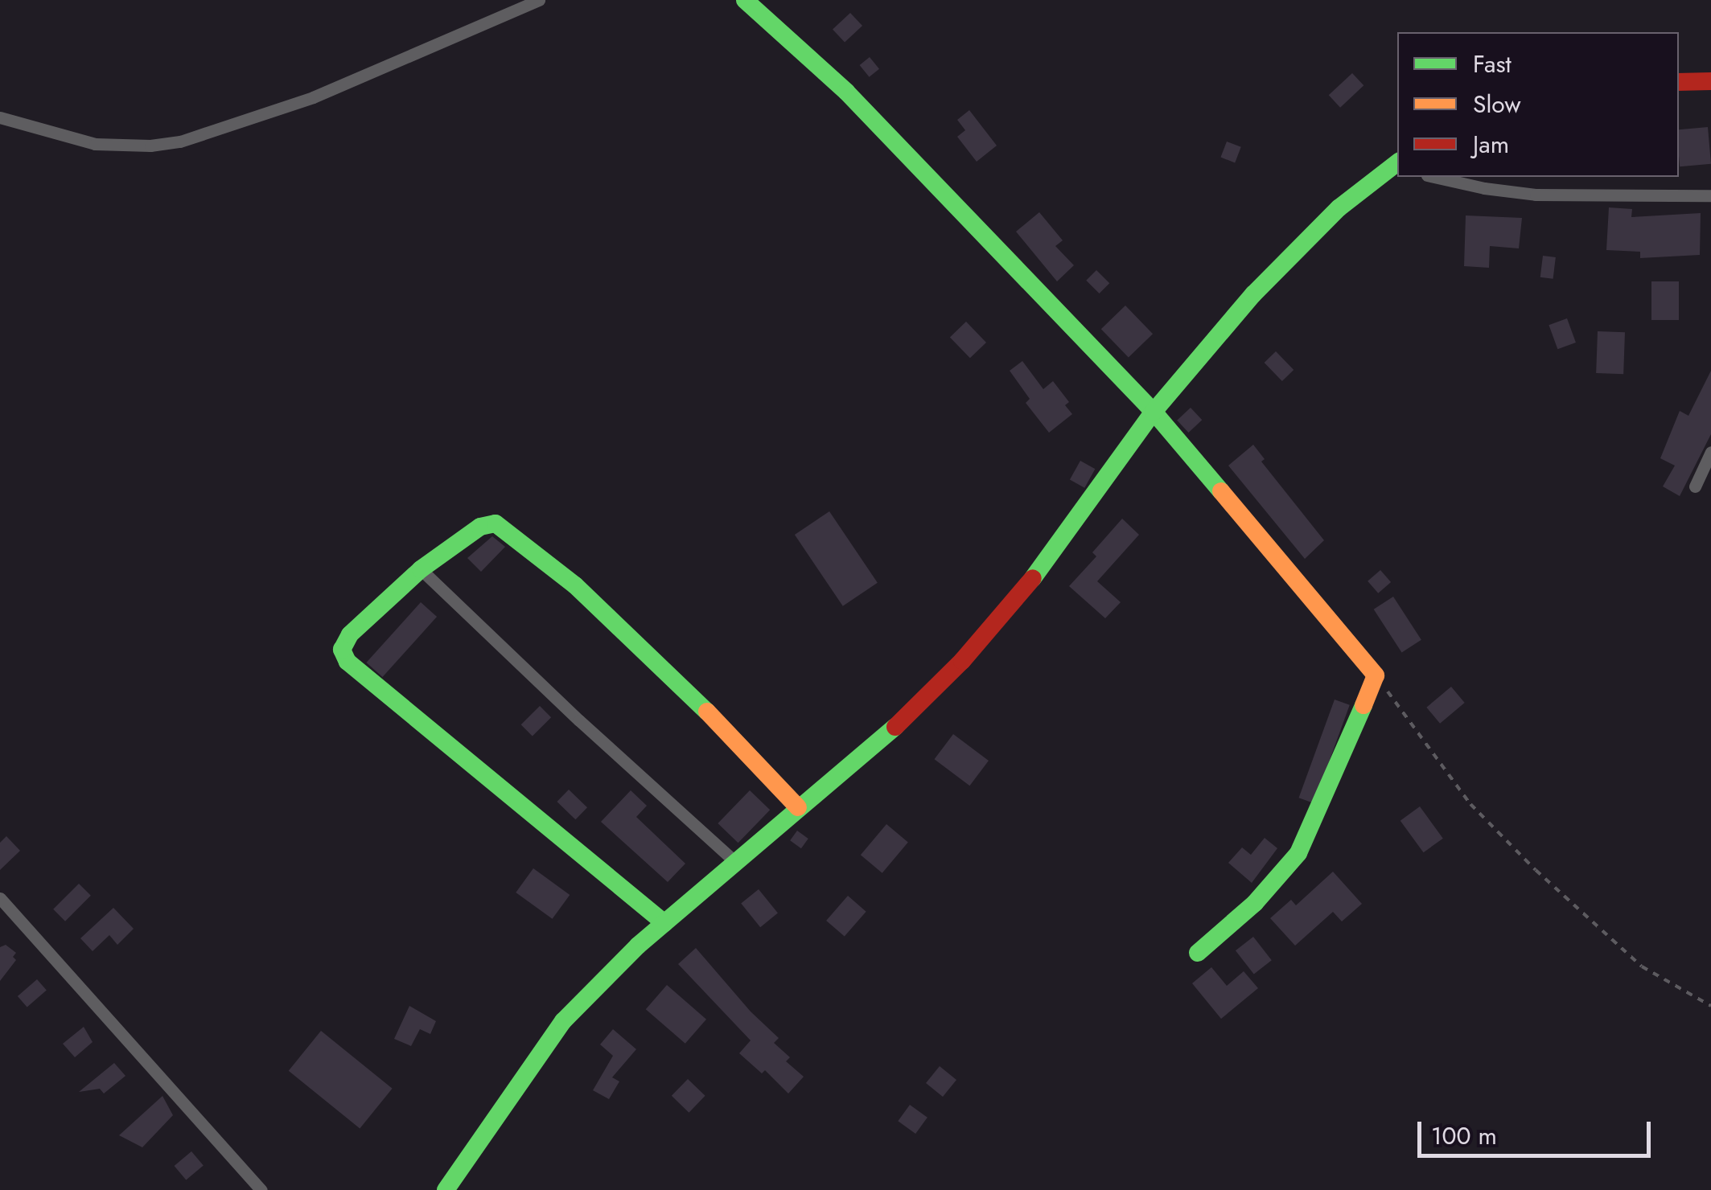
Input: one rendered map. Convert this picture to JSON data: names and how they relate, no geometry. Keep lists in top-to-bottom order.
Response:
{
  "legend": ["Fast", "Slow", "Jam"],
  "scale_bar": "100 m"
}
